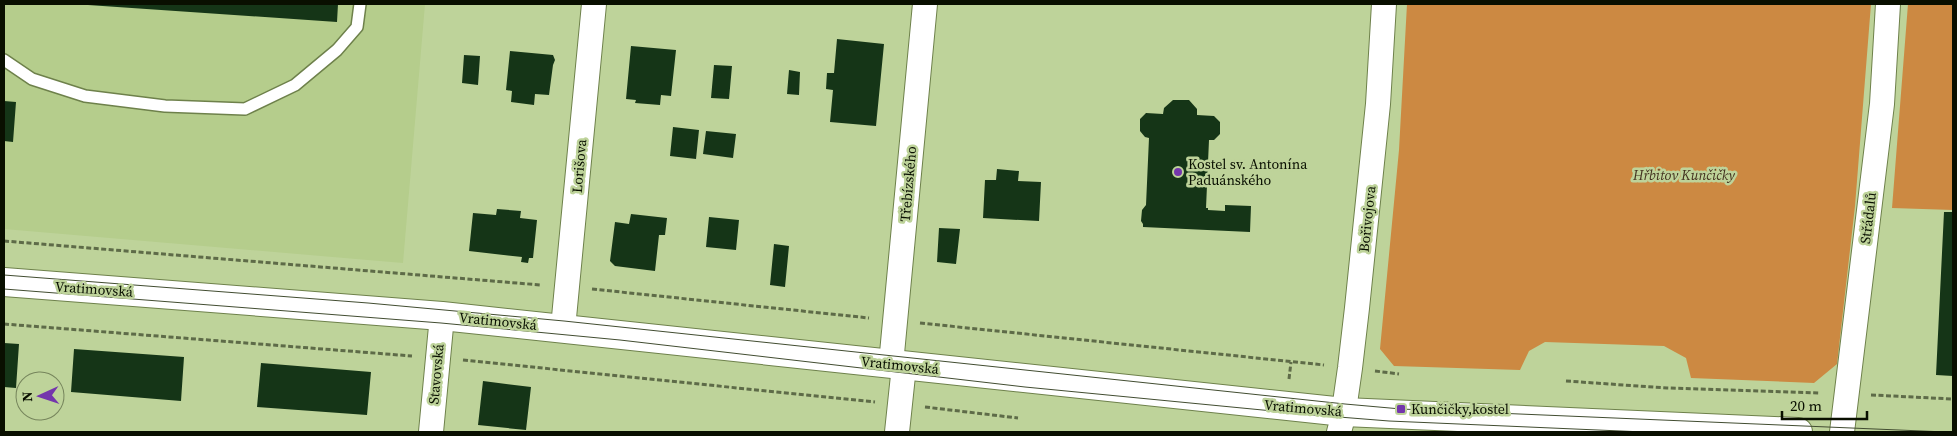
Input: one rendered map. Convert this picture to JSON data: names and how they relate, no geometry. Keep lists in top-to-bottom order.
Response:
{
  "streets": {
    "street": [
      "Lorišova",
      "Třebízského",
      "Střádalů",
      "Bořivojova",
      "Vratimovská",
      "Stavovská"
    ]
  },
  "crossings": [
    ["Lorišova", "Vratimovská"],
    ["Třebízského", "Vratimovská"],
    ["Bořivojova", "Vratimovská"],
    ["Vratimovská", "Stavovská"]
  ],
  "parks": ["Hřbitov Kunčičky"],
  "places": {
    "other": ["Kostel sv. Antonína Paduánského"],
    "transit": ["Kunčičky,kostel"]
  },
  "scale_bar": "20 m",
  "north": "left"
}
